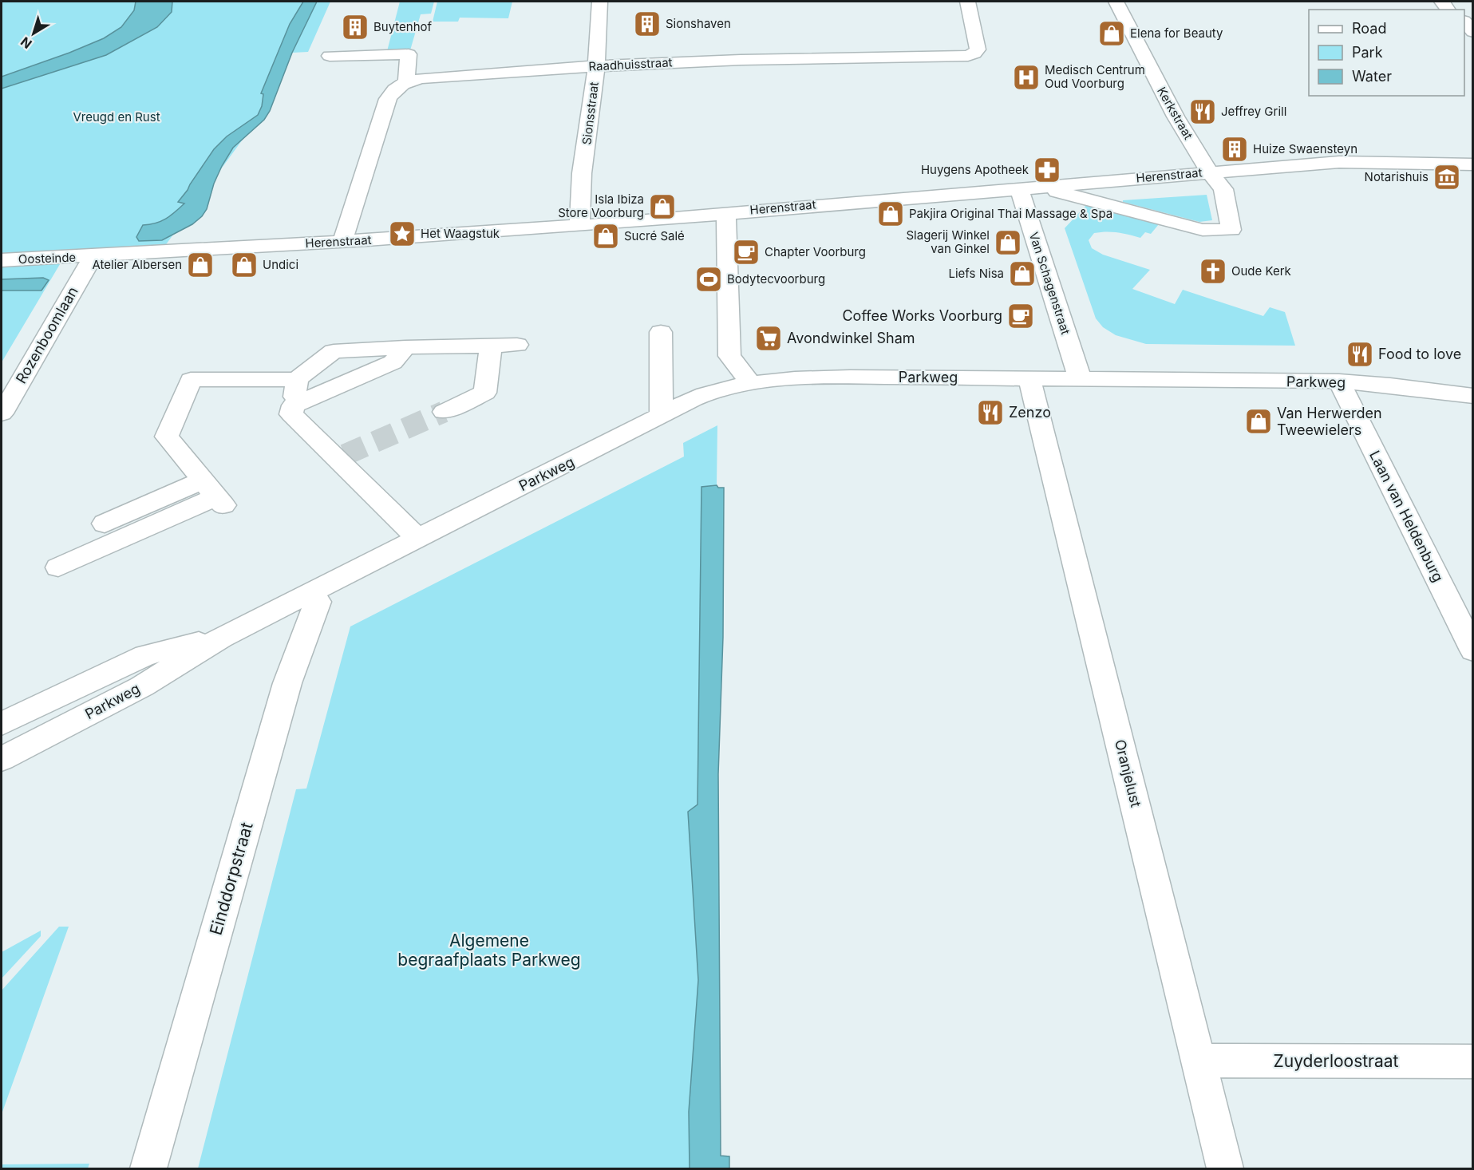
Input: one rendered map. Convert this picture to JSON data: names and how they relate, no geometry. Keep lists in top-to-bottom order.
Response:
{
  "streets": {
    "street": [
      "Raadhuisstraat",
      "Sionsstraat",
      "Kerkstraat",
      "Herenstraat",
      "Oosteinde",
      "Van Schagenstraat",
      "Rozenboomlaan",
      "Parkweg",
      "Laan van Heldenburg",
      "Oranjelust",
      "Einddorpstraat",
      "Zuyderloostraat"
    ]
  },
  "crossings": [
    ["Raadhuisstraat", "Sionsstraat"],
    ["Sionsstraat", "Herenstraat"],
    ["Kerkstraat", "Herenstraat"],
    ["Kerkstraat", "Van Schagenstraat"],
    ["Herenstraat", "Oosteinde"],
    ["Herenstraat", "Van Schagenstraat"],
    ["Herenstraat", "Rozenboomlaan"],
    ["Oosteinde", "Rozenboomlaan"],
    ["Van Schagenstraat", "Parkweg"],
    ["Parkweg", "Laan van Heldenburg"],
    ["Parkweg", "Oranjelust"],
    ["Parkweg", "Einddorpstraat"],
    ["Oranjelust", "Zuyderloostraat"]
  ],
  "parks": ["Vreugd en Rust", "Algemene begraafplaats Parkweg"],
  "places": {
    "building": ["Sionshaven", "Buytenhof", "Huize Swaensteyn"],
    "shop": [
      "Elena for Beauty",
      "Isla Ibiza Store Voorburg",
      "Pakjira Original Thai Massage & Spa",
      "Sucré Salé",
      "Slagerij Winkel van Ginkel",
      "Atelier Albersen",
      "Undici",
      "Liefs Nisa",
      "Van Herwerden Tweewielers"
    ],
    "hospital": ["Medisch Centrum Oud Voorburg"],
    "restaurant": ["Jeffrey Grill", "Food to love", "Zenzo"],
    "pharmacy": ["Huygens Apotheek"],
    "museum": ["Notarishuis"],
    "place": ["Het Waagstuk"],
    "cafe": ["Chapter Voorburg", "Coffee Works Voorburg"],
    "church": ["Oude Kerk"],
    "sports": ["Bodytecvoorburg"],
    "supermarket": ["Avondwinkel Sham"]
  },
  "legend": ["Road", "Park", "Water"],
  "north": "bottom left"
}
